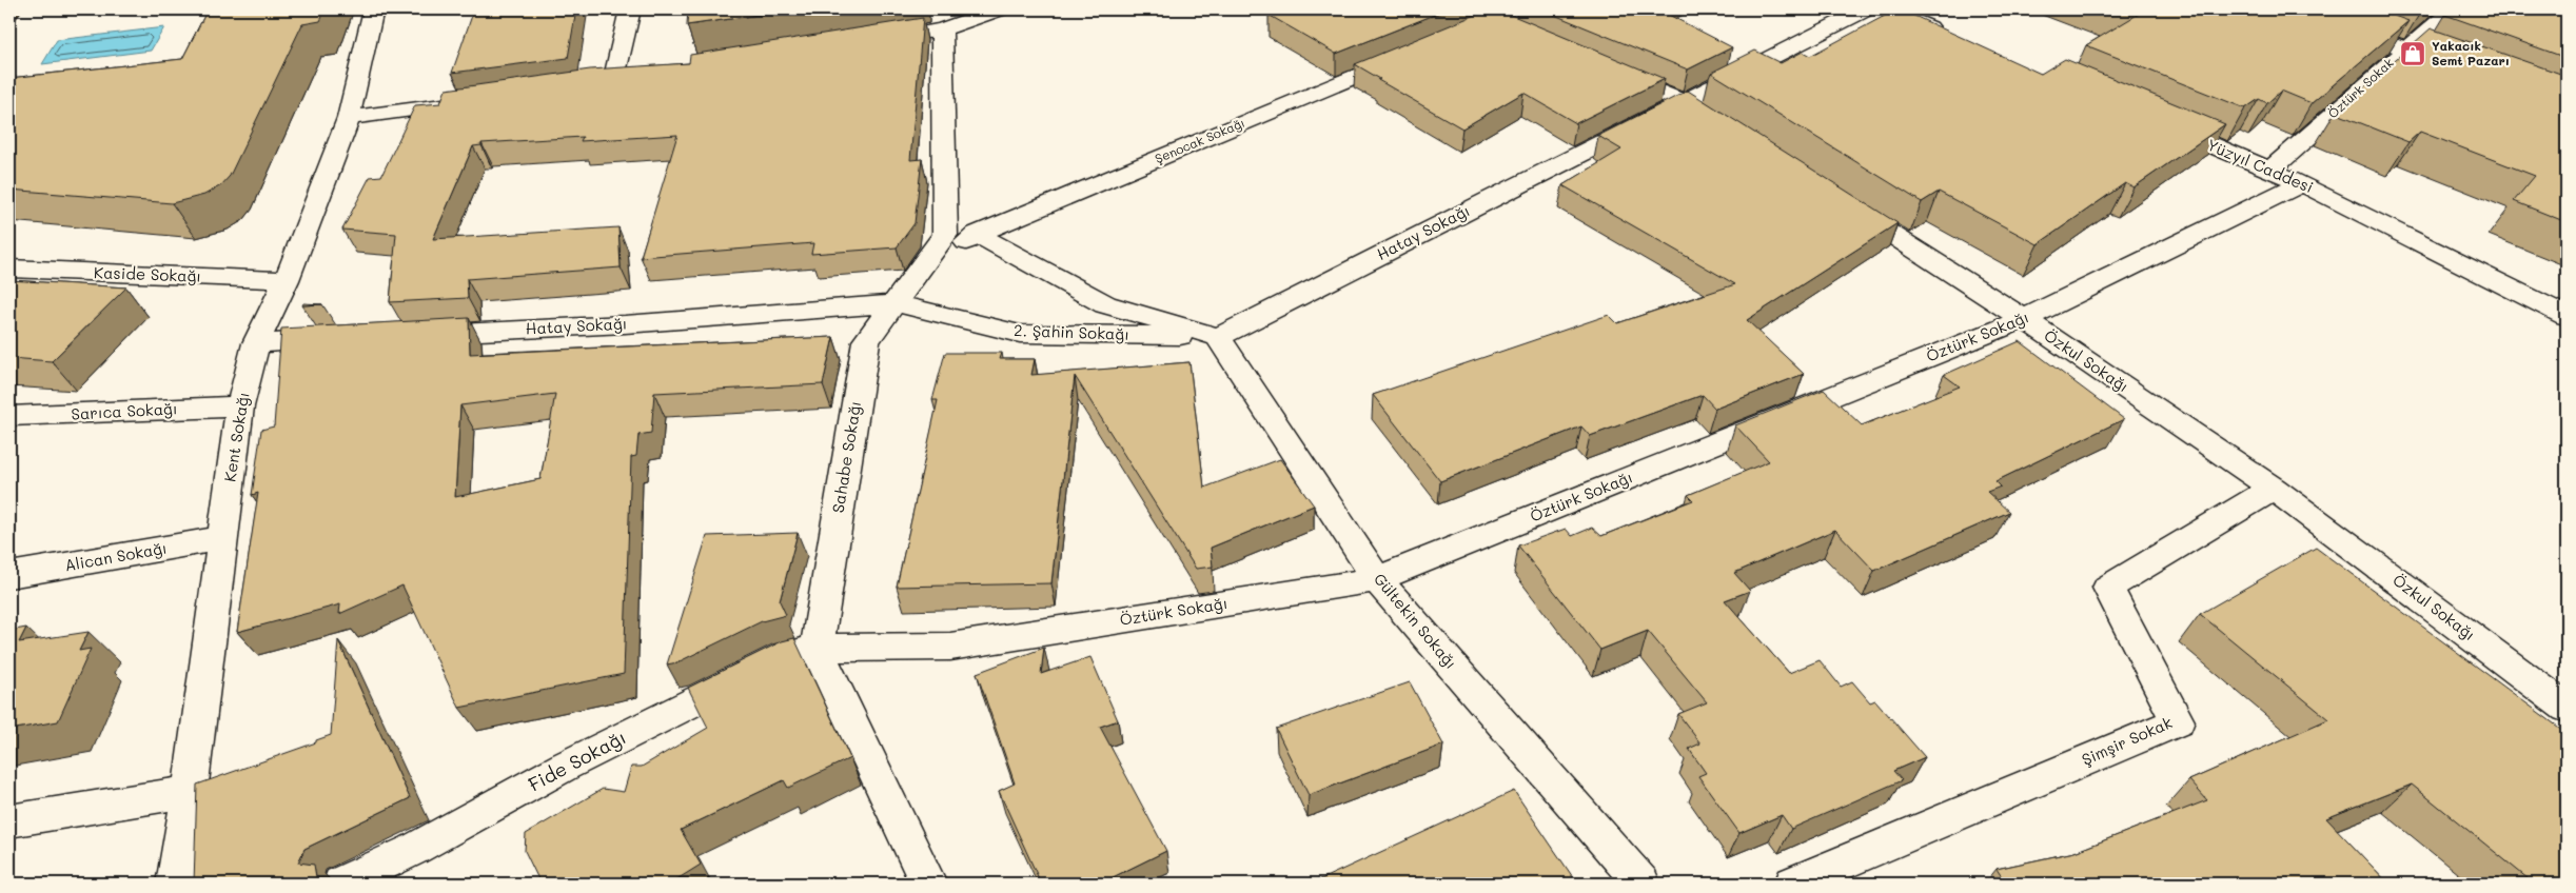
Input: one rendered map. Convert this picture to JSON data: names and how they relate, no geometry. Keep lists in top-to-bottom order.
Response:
{
  "streets": {
    "street": [
      "Öztürk Sokak",
      "Şenocak Sokağı",
      "Yüzyıl Caddesi",
      "Hatay Sokağı",
      "Kaside Sokağı",
      "2. Şahin Sokağı",
      "Öztürk Sokağı",
      "Özkul Sokağı",
      "Sarıca Sokağı",
      "Kent Sokağı",
      "Sahabe Sokağı",
      "Alican Sokağı",
      "Gültekin Sokağı",
      "Şimşir Sokak",
      "Fide Sokağı"
    ]
  },
  "crossings": [
    ["Öztürk Sokak", "Yüzyıl Caddesi"],
    ["Şenocak Sokağı", "Hatay Sokağı"],
    ["Şenocak Sokağı", "2. Şahin Sokağı"],
    ["Şenocak Sokağı", "Sahabe Sokağı"],
    ["Yüzyıl Caddesi", "Öztürk Sokağı"],
    ["Hatay Sokağı", "2. Şahin Sokağı"],
    ["Hatay Sokağı", "Sahabe Sokağı"],
    ["Hatay Sokağı", "Gültekin Sokağı"],
    ["Kaside Sokağı", "Kent Sokağı"],
    ["2. Şahin Sokağı", "Sahabe Sokağı"],
    ["2. Şahin Sokağı", "Gültekin Sokağı"],
    ["Öztürk Sokağı", "Özkul Sokağı"],
    ["Öztürk Sokağı", "Sahabe Sokağı"],
    ["Öztürk Sokağı", "Gültekin Sokağı"],
    ["Öztürk Sokağı", "Fide Sokağı"],
    ["Özkul Sokağı", "Şimşir Sokak"],
    ["Sarıca Sokağı", "Kent Sokağı"],
    ["Kent Sokağı", "Alican Sokağı"],
    ["Sahabe Sokağı", "Fide Sokağı"]
  ],
  "places": {
    "shop": ["Yakacık Semt Pazarı"]
  }
}
